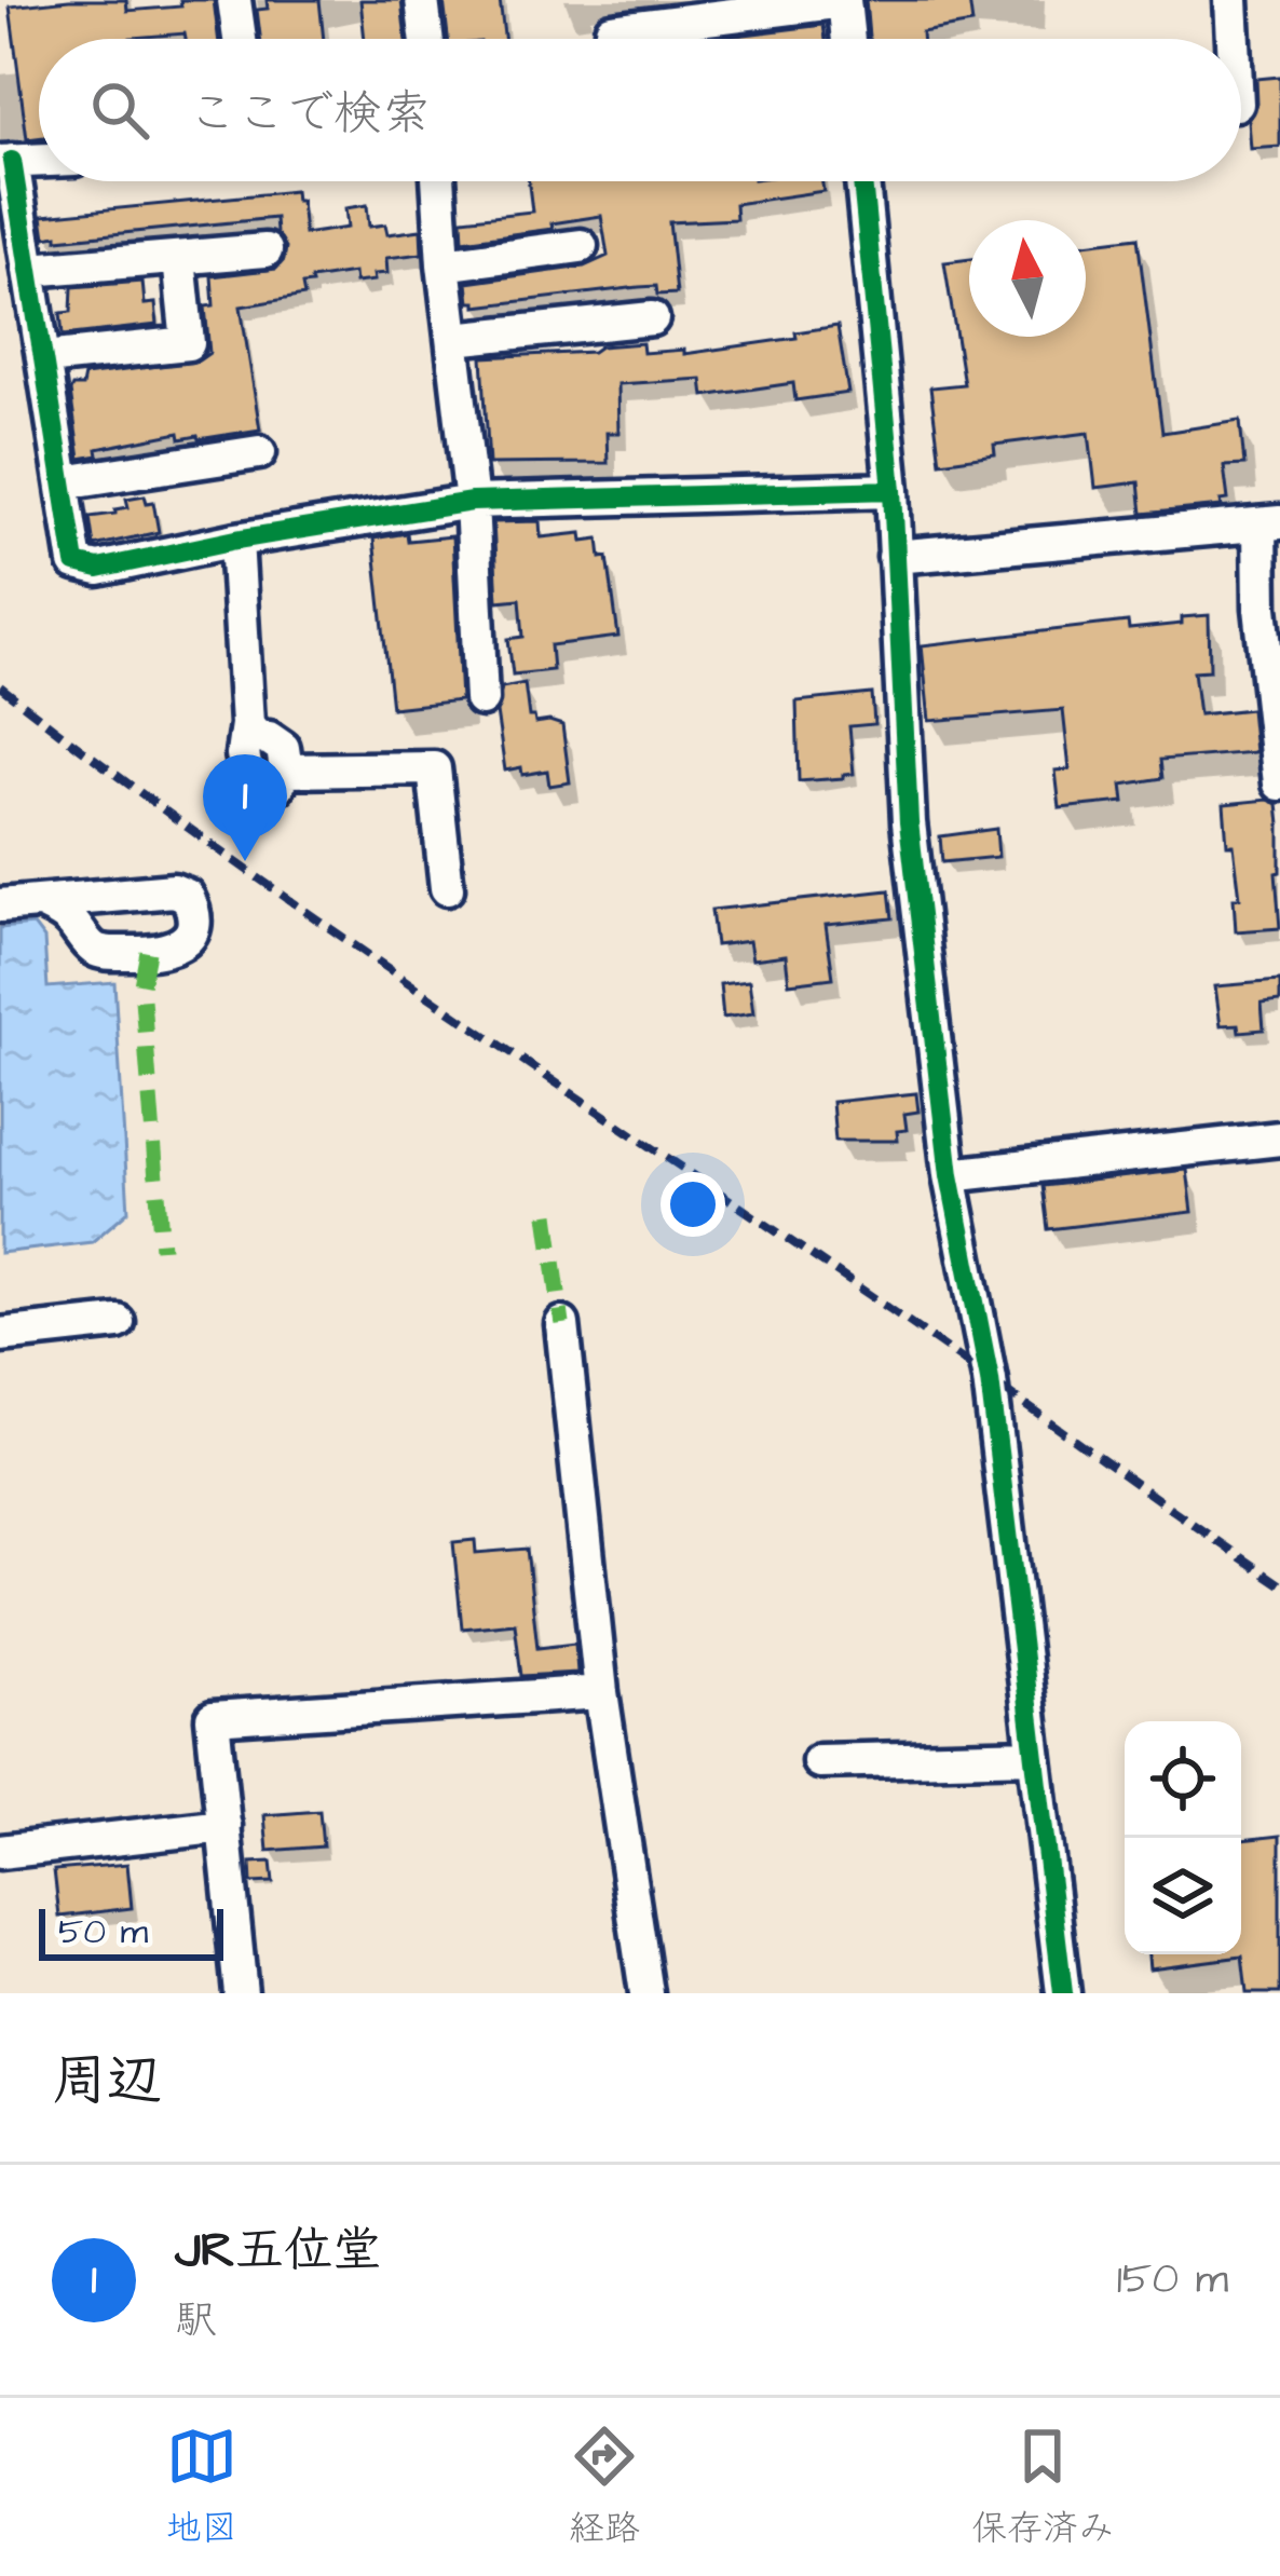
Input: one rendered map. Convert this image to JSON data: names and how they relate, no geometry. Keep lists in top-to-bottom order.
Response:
{
  "scale_bar": "50 m",
  "north": "top",
  "page": {
    "search": "ここで検索",
    "pins": "1",
    "scale": "50 m",
    "heading": "周辺",
    "list": [
      {
        "mark": "1",
        "name": "JR五位堂",
        "note": "駅",
        "value": "150 m"
      }
    ],
    "nav": ["地図", "経路", "保存済み"]
  }
}
